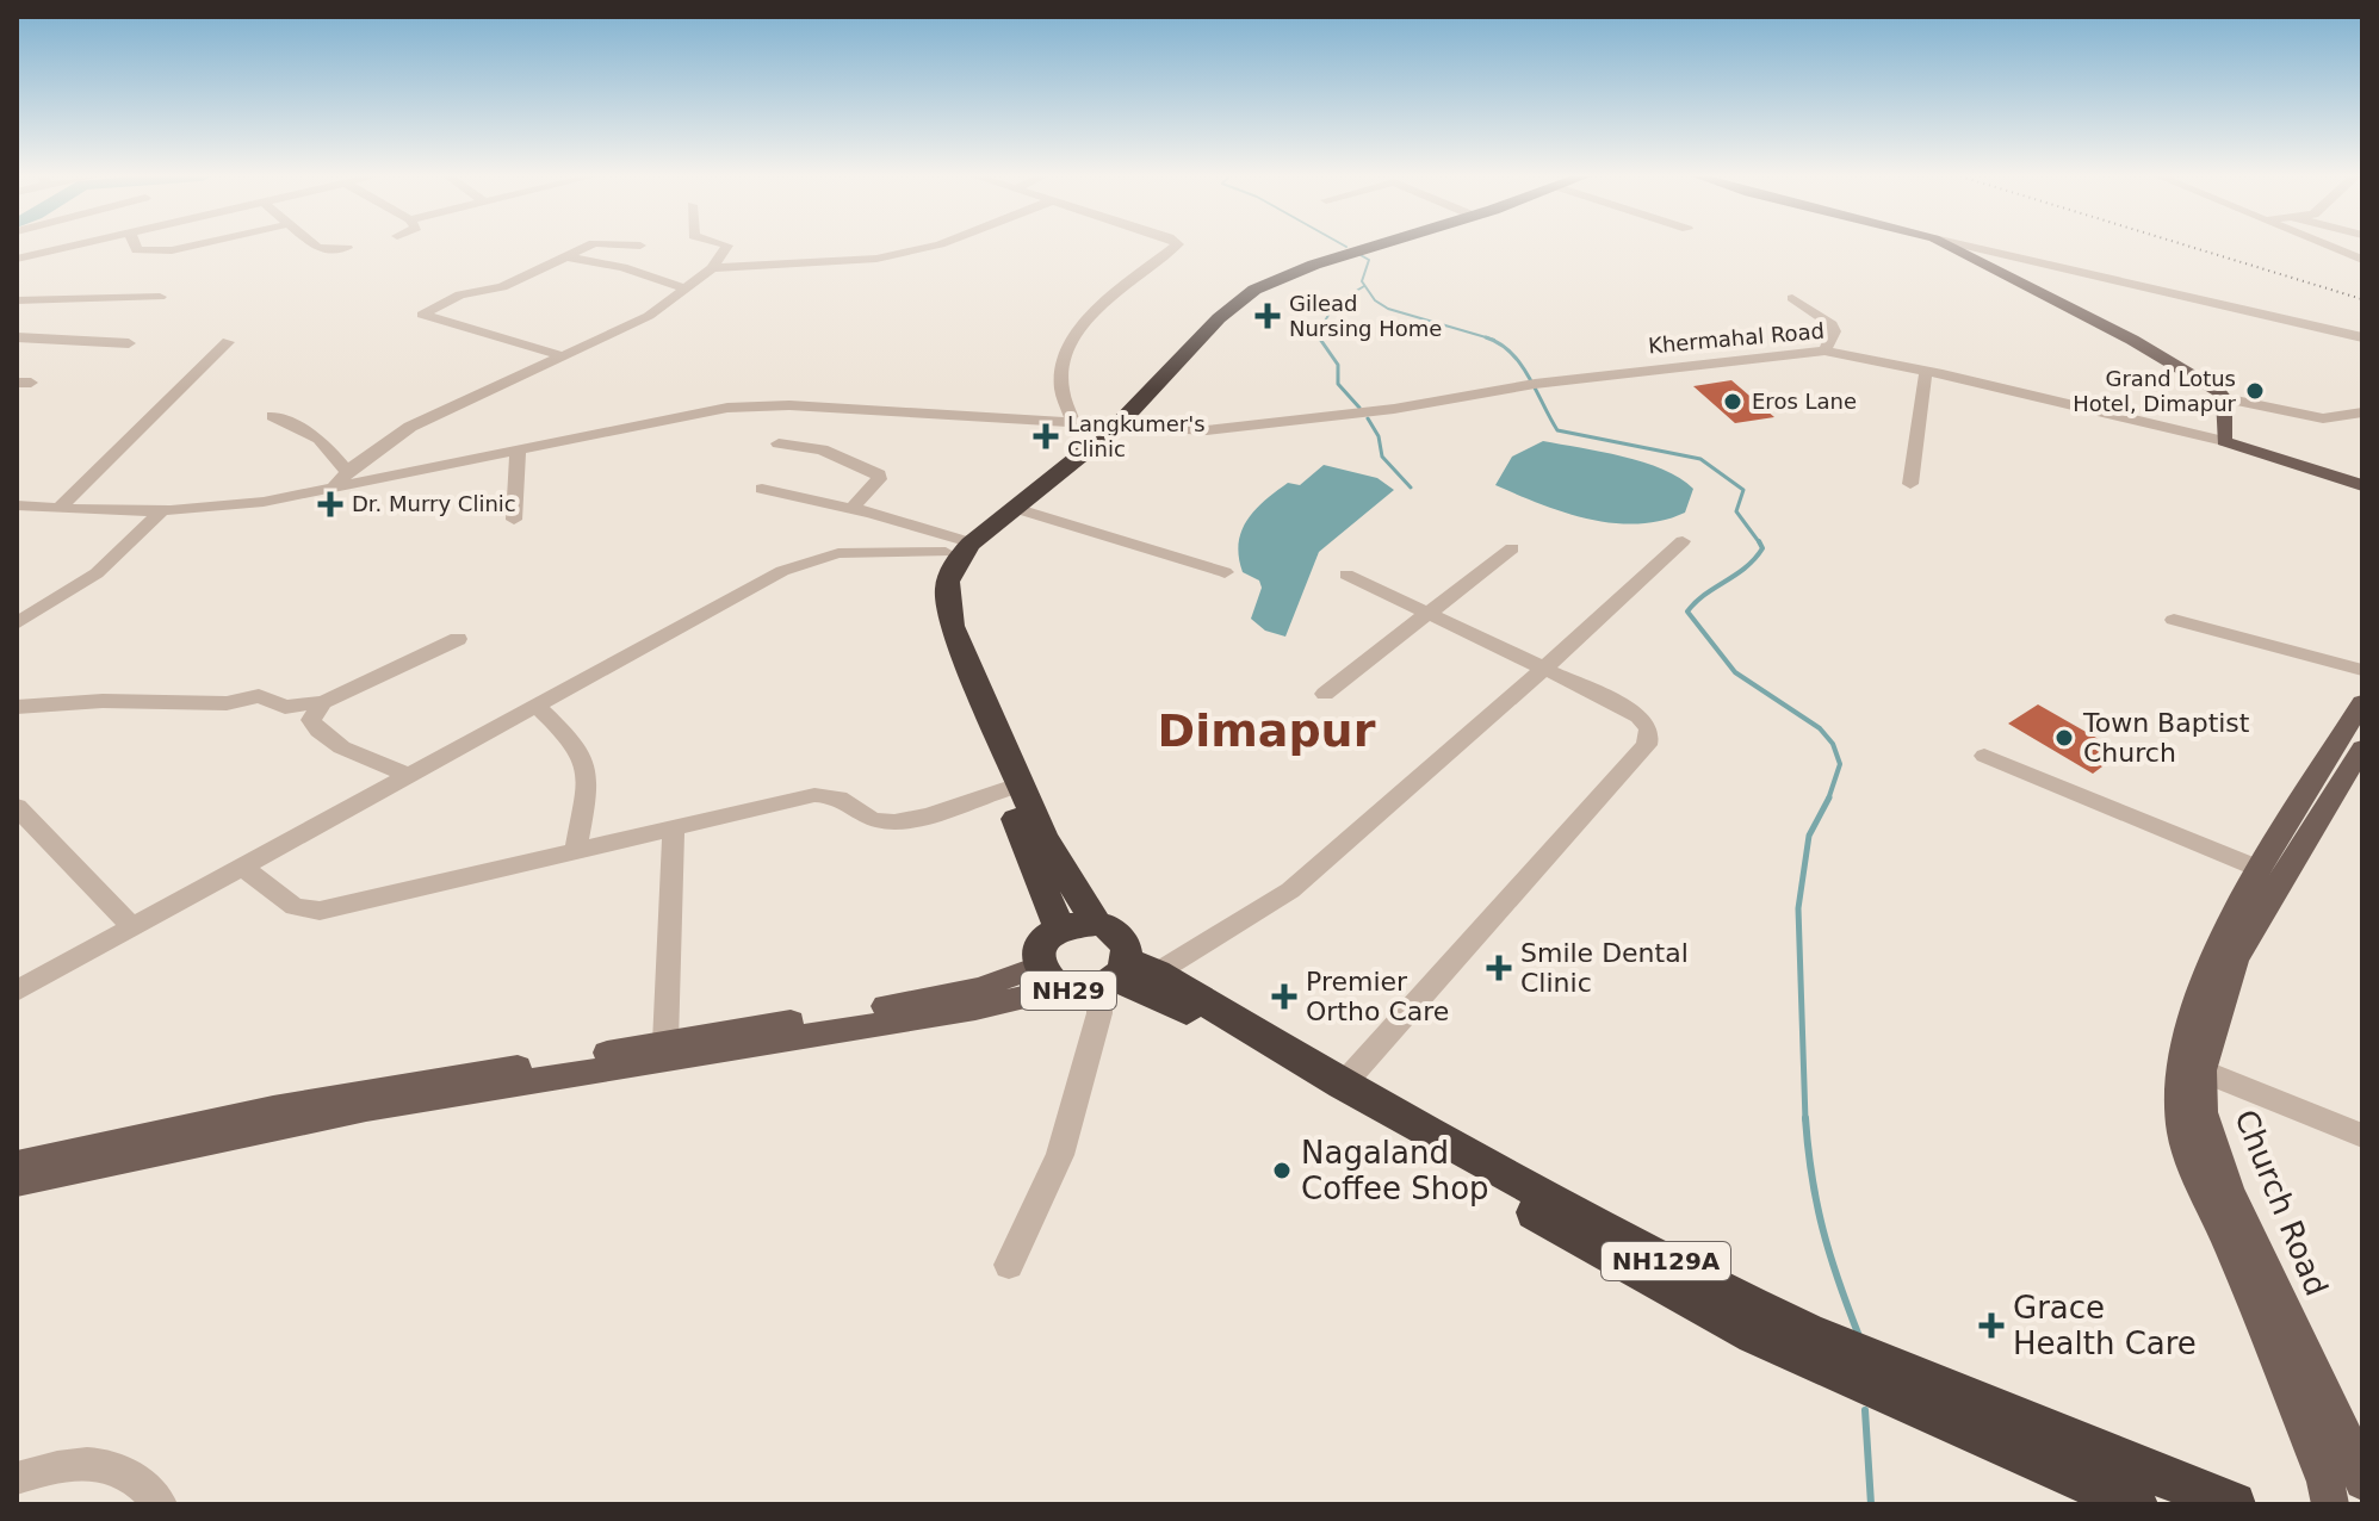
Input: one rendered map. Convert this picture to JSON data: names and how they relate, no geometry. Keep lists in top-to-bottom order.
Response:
{
  "streets": {
    "highway": ["NH29", "NH129A"],
    "main road": ["Khermahal Road", "Church Road"]
  },
  "crossings": [
    ["Khermahal Road", "NH29"],
    ["NH29", "NH129A"]
  ],
  "districts": ["Dimapur"],
  "places": {
    "health": [
      "Gilead Nursing Home",
      "Langkumer's Clinic",
      "Dr. Murry Clinic",
      "Smile Dental Clinic",
      "Premier Ortho Care",
      "Grace Health Care"
    ],
    "other": [
      "Grand Lotus Hotel, Dimapur",
      "Eros Lane",
      "Town Baptist Church",
      "Nagaland Coffee Shop"
    ]
  }
}
